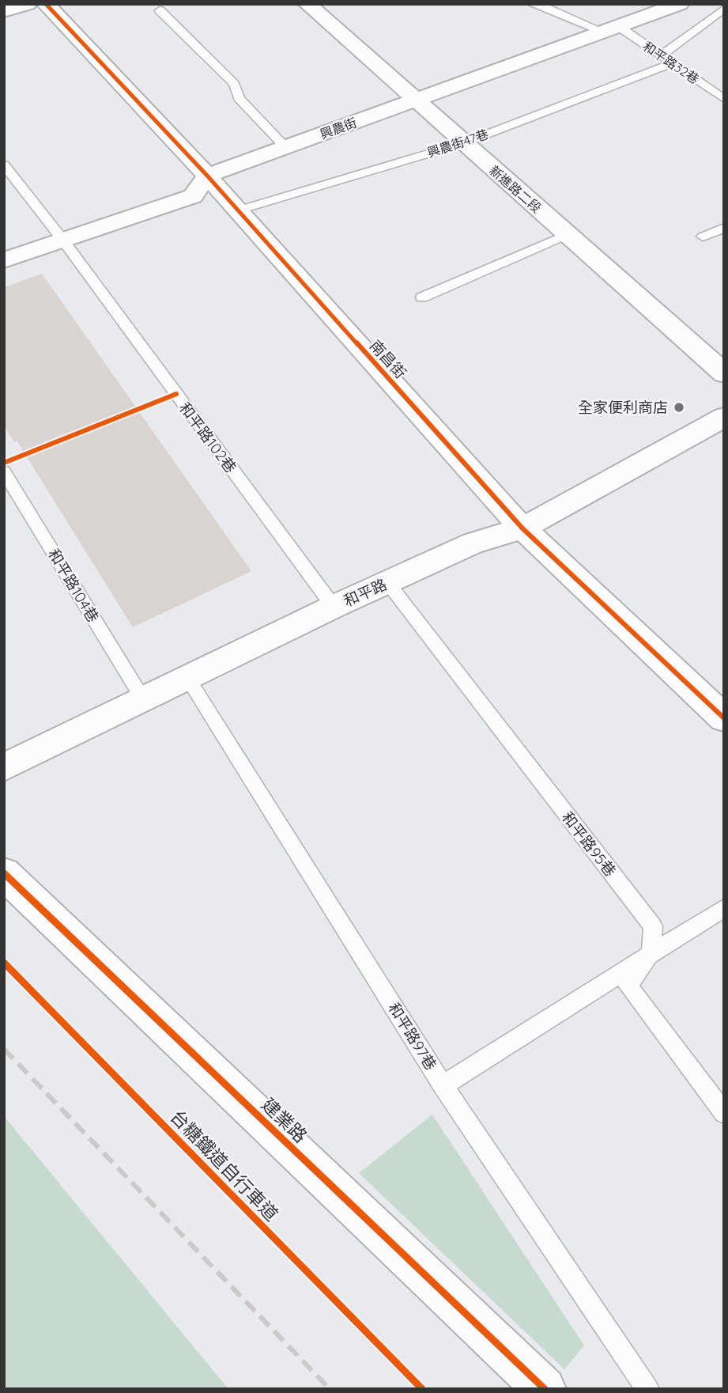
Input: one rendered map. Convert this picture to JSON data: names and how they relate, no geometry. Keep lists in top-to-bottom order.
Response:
{
  "streets": {
    "street": [
      "興農街",
      "新進路二段",
      "南昌街",
      "和平路",
      "建業路"
    ],
    "lane": [
      "和平路32巷",
      "興農街47巷",
      "和平路102巷",
      "和平路104巷",
      "和平路95巷",
      "和平路97巷"
    ],
    "cycle path": ["台糖鐵道自行車道"]
  },
  "crossings": [
    ["和平路32巷", "興農街"],
    ["和平路32巷", "興農街47巷"],
    ["興農街", "新進路二段"],
    ["興農街", "南昌街"],
    ["興農街47巷", "新進路二段"],
    ["興農街47巷", "南昌街"],
    ["南昌街", "和平路"],
    ["和平路102巷", "和平路"],
    ["和平路104巷", "和平路"],
    ["和平路", "和平路95巷"],
    ["和平路", "和平路97巷"]
  ],
  "places": ["全家便利商店"]
}
